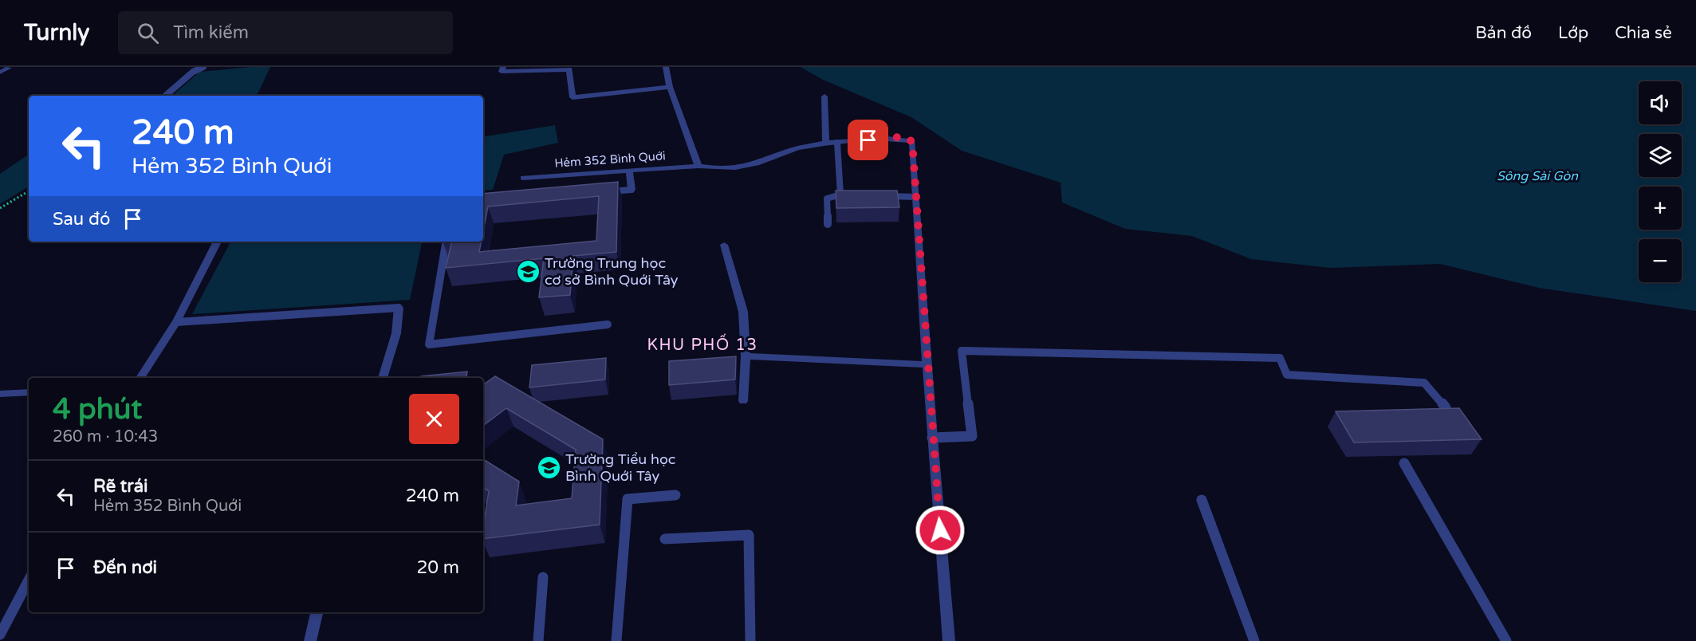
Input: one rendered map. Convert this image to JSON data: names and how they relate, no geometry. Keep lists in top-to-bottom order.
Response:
{
  "streets": {
    "street": ["Hẻm 352 Bình Quới"]
  },
  "districts": ["KHU PHỐ 13"],
  "water": ["Sông Sài Gòn"],
  "places": {
    "school or university": ["Trường Trung học cơ sở Bình Quới Tây", "Trường Tiểu học Bình Quới Tây"]
  },
  "page": {
    "header": "Turnly",
    "search": "Tìm kiếm",
    "nav": ["Bản đồ", "Lớp", "Chia sẻ"],
    "map_buttons": ["+", "−"],
    "turn": ["240 m", "Hẻm 352 Bình Quới"],
    "then": "Sau đó",
    "heading": ["4 phút", "260 m · 10:43"],
    "list": [
      {
        "name": "Rẽ trái",
        "note": "Hẻm 352 Bình Quới",
        "value": "240 m"
      },
      {
        "name": "Đến nơi",
        "value": "20 m"
      }
    ]
  }
}
